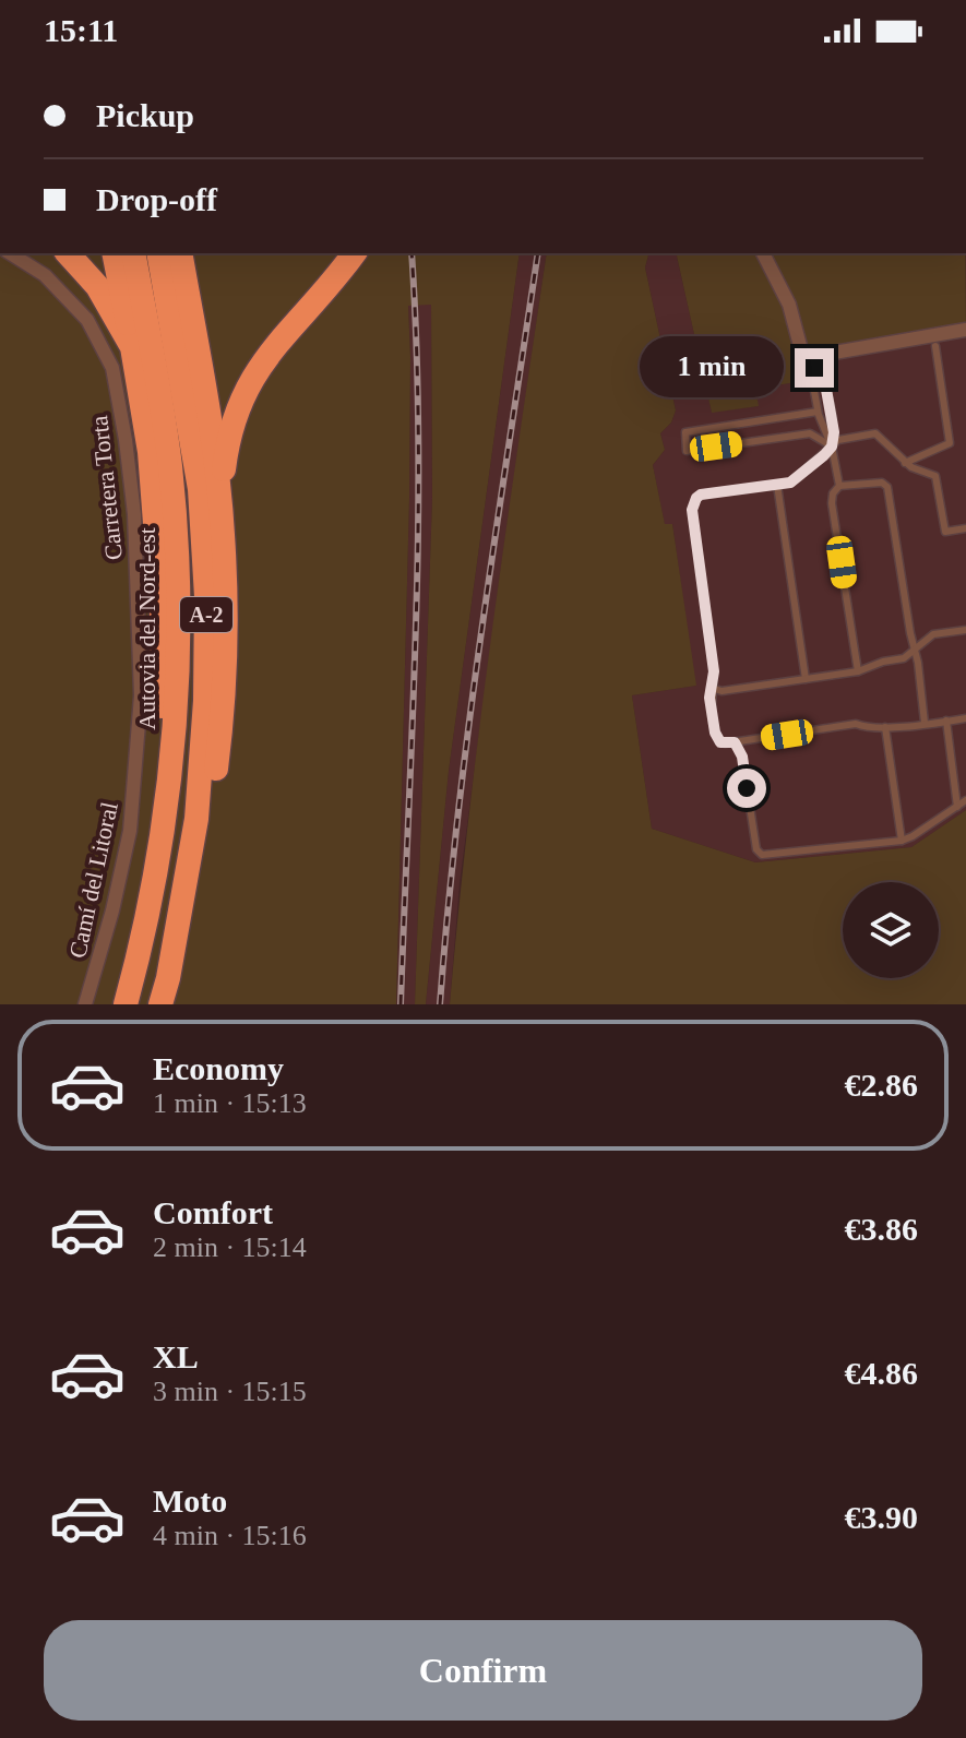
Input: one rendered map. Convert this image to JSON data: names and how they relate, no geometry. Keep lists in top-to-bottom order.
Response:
{
  "streets": {
    "highway": ["A-2", "Autovia del Nord-est"],
    "street": ["Carretera Torta", "Camí del Litoral"]
  },
  "crossings": [
    ["Carretera Torta", "Camí del Litoral"]
  ],
  "page": {
    "status": "15:11",
    "banner": ["Pickup", "Drop-off"],
    "bubble": "1 min",
    "list": [
      {
        "name": "Economy",
        "note": "1 min · 15:13",
        "value": "€2.86"
      },
      {
        "name": "Comfort",
        "note": "2 min · 15:14",
        "value": "€3.86"
      },
      {
        "name": "XL",
        "note": "3 min · 15:15",
        "value": "€4.86"
      },
      {
        "name": "Moto",
        "note": "4 min · 15:16",
        "value": "€3.90"
      }
    ],
    "buttons": "Confirm"
  }
}
